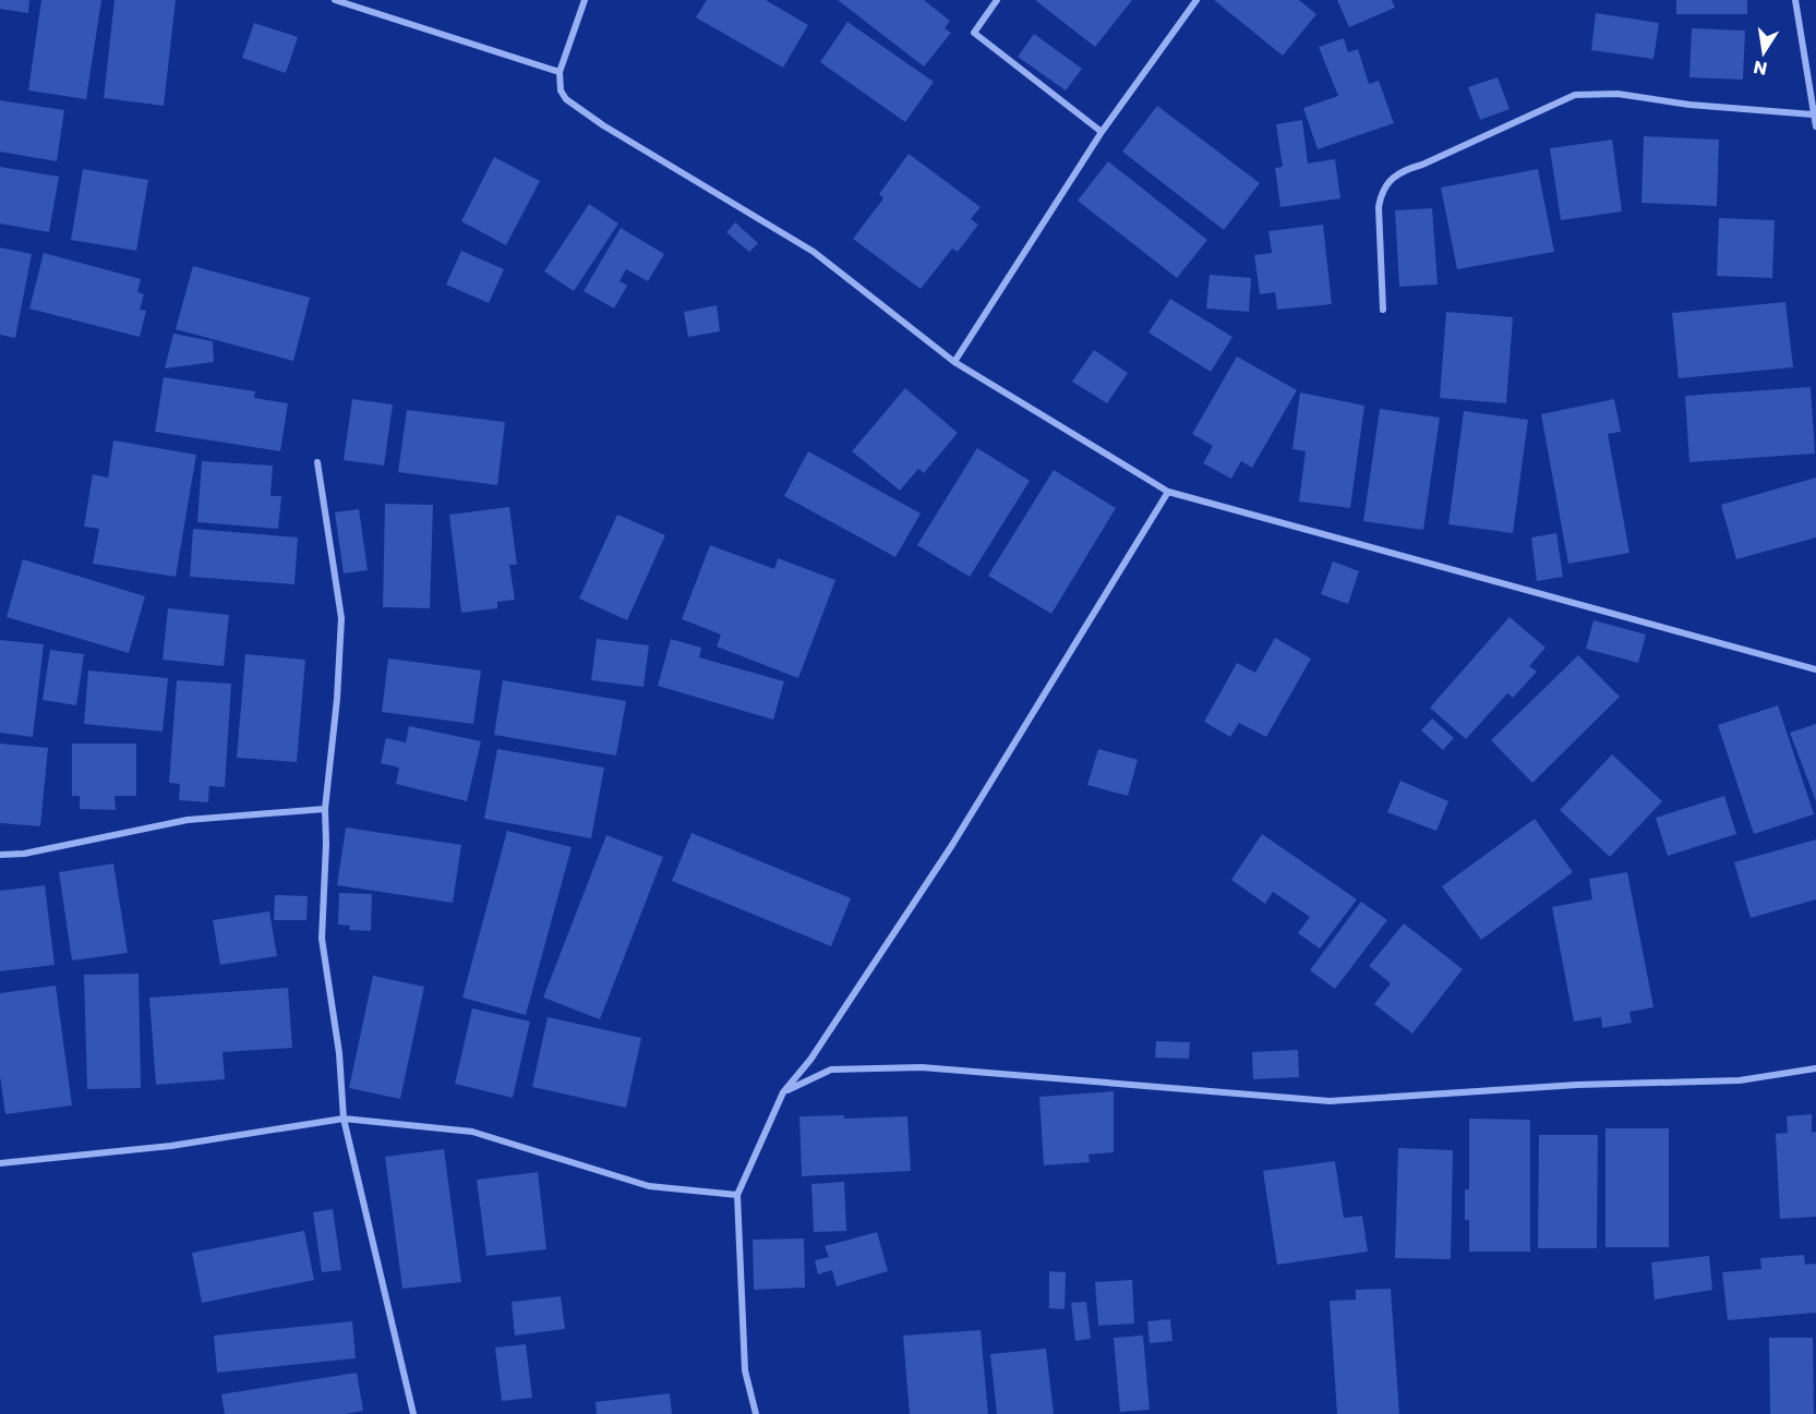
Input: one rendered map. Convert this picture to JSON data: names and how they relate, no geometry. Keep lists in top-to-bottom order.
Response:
{
  "north": "bottom"
}
